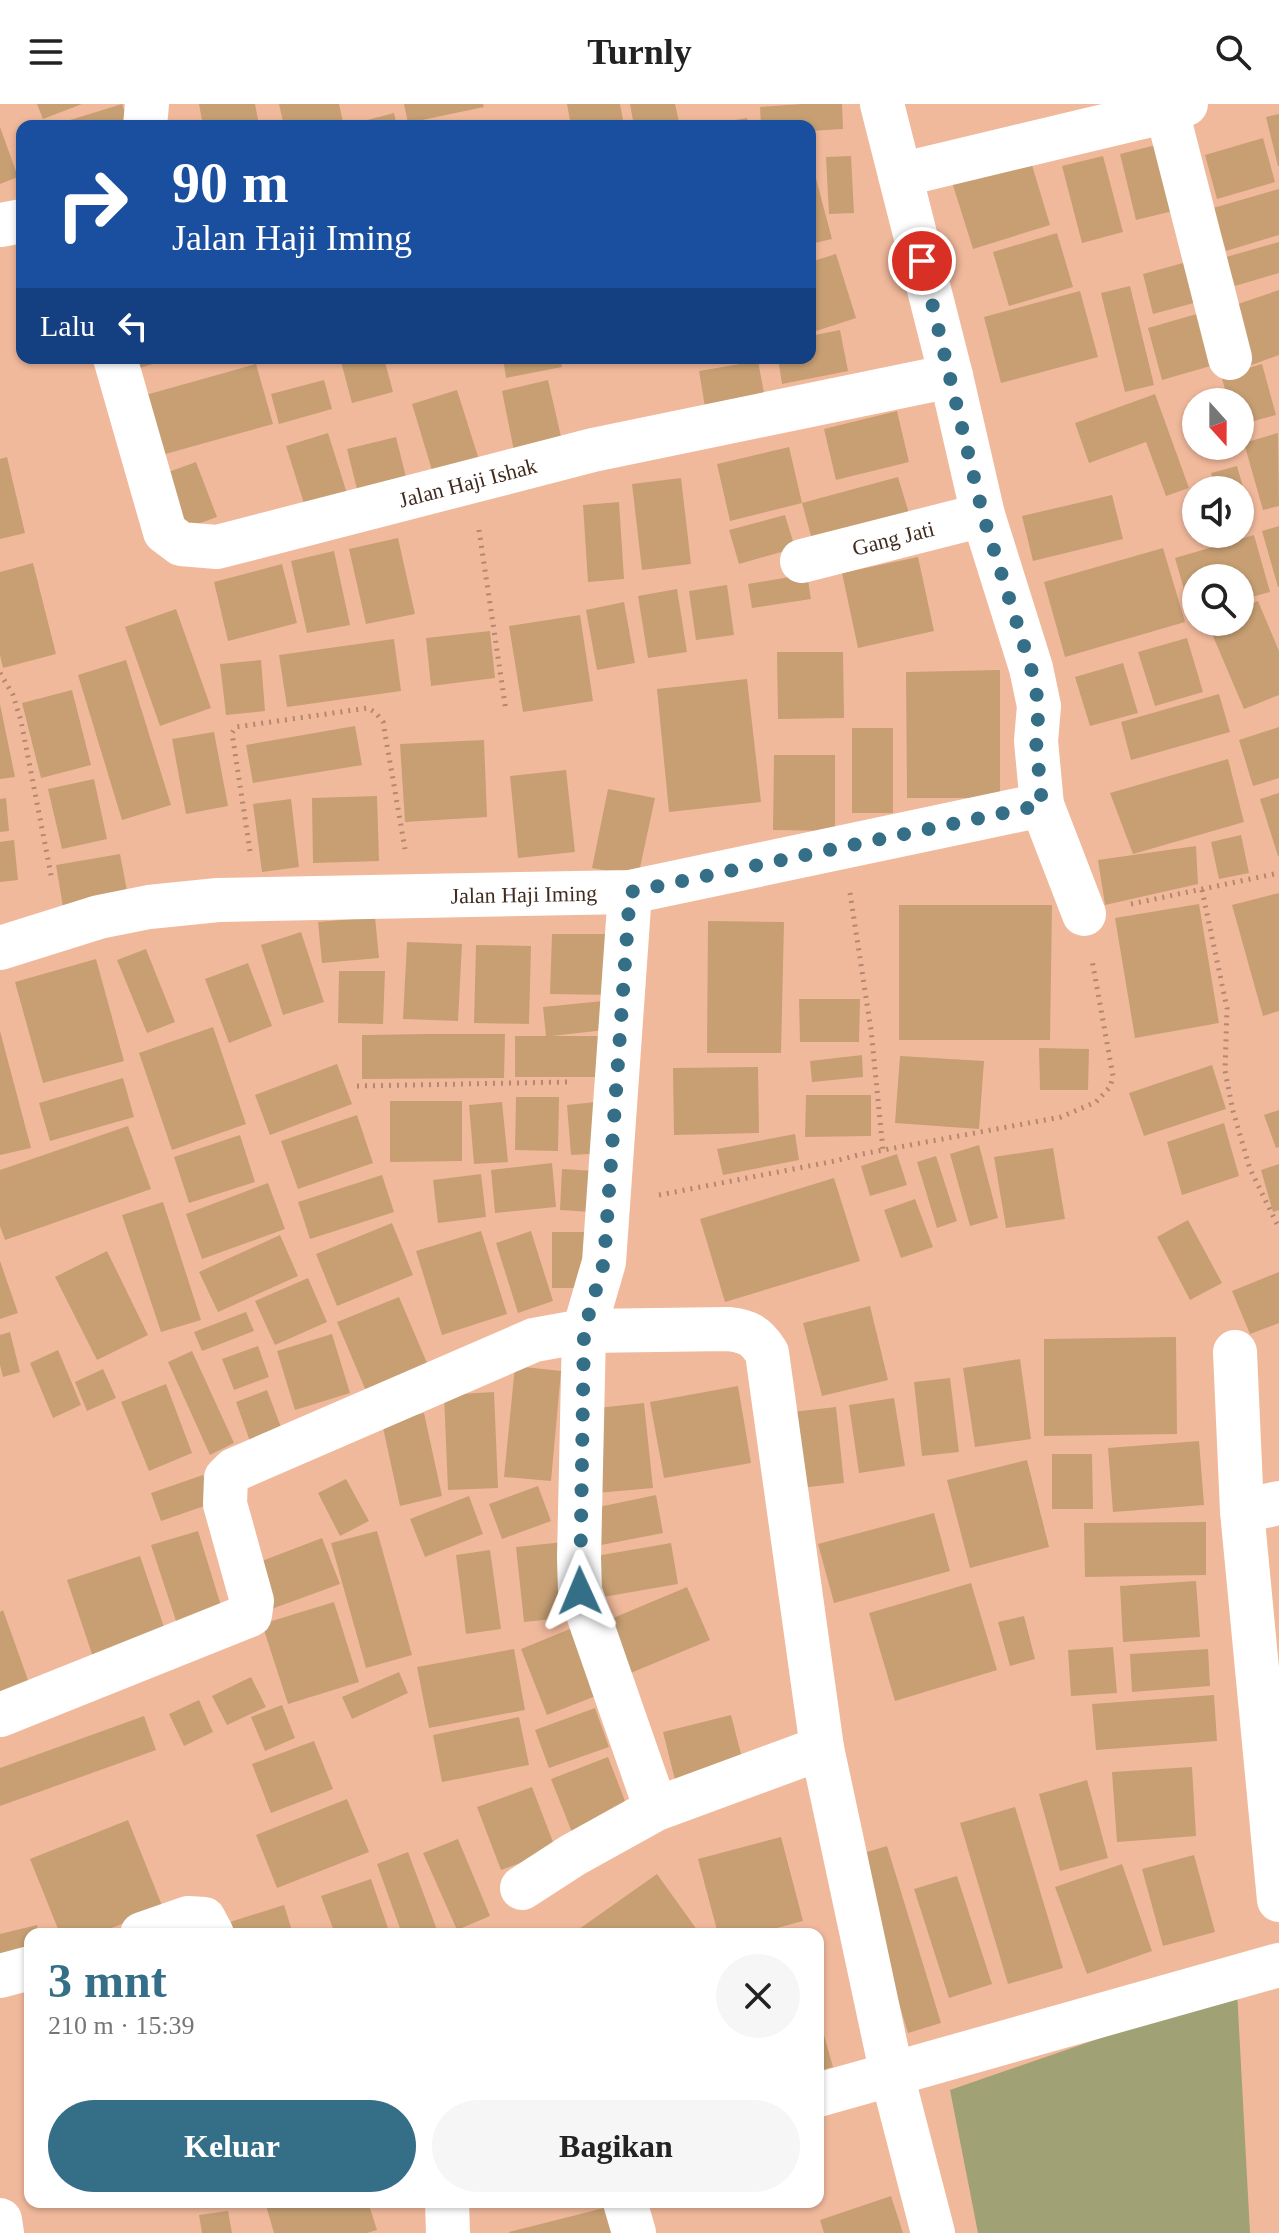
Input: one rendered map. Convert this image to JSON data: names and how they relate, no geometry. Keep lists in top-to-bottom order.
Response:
{
  "streets": {
    "street": ["Jalan Haji Ishak", "Gang Jati", "Jalan Haji Iming"]
  },
  "north": "bottom",
  "page": {
    "header": "Turnly",
    "turn": ["90 m", "Jalan Haji Iming"],
    "then": "Lalu",
    "heading": ["3 mnt", "210 m · 15:39"],
    "buttons": ["Keluar", "Bagikan"]
  }
}
